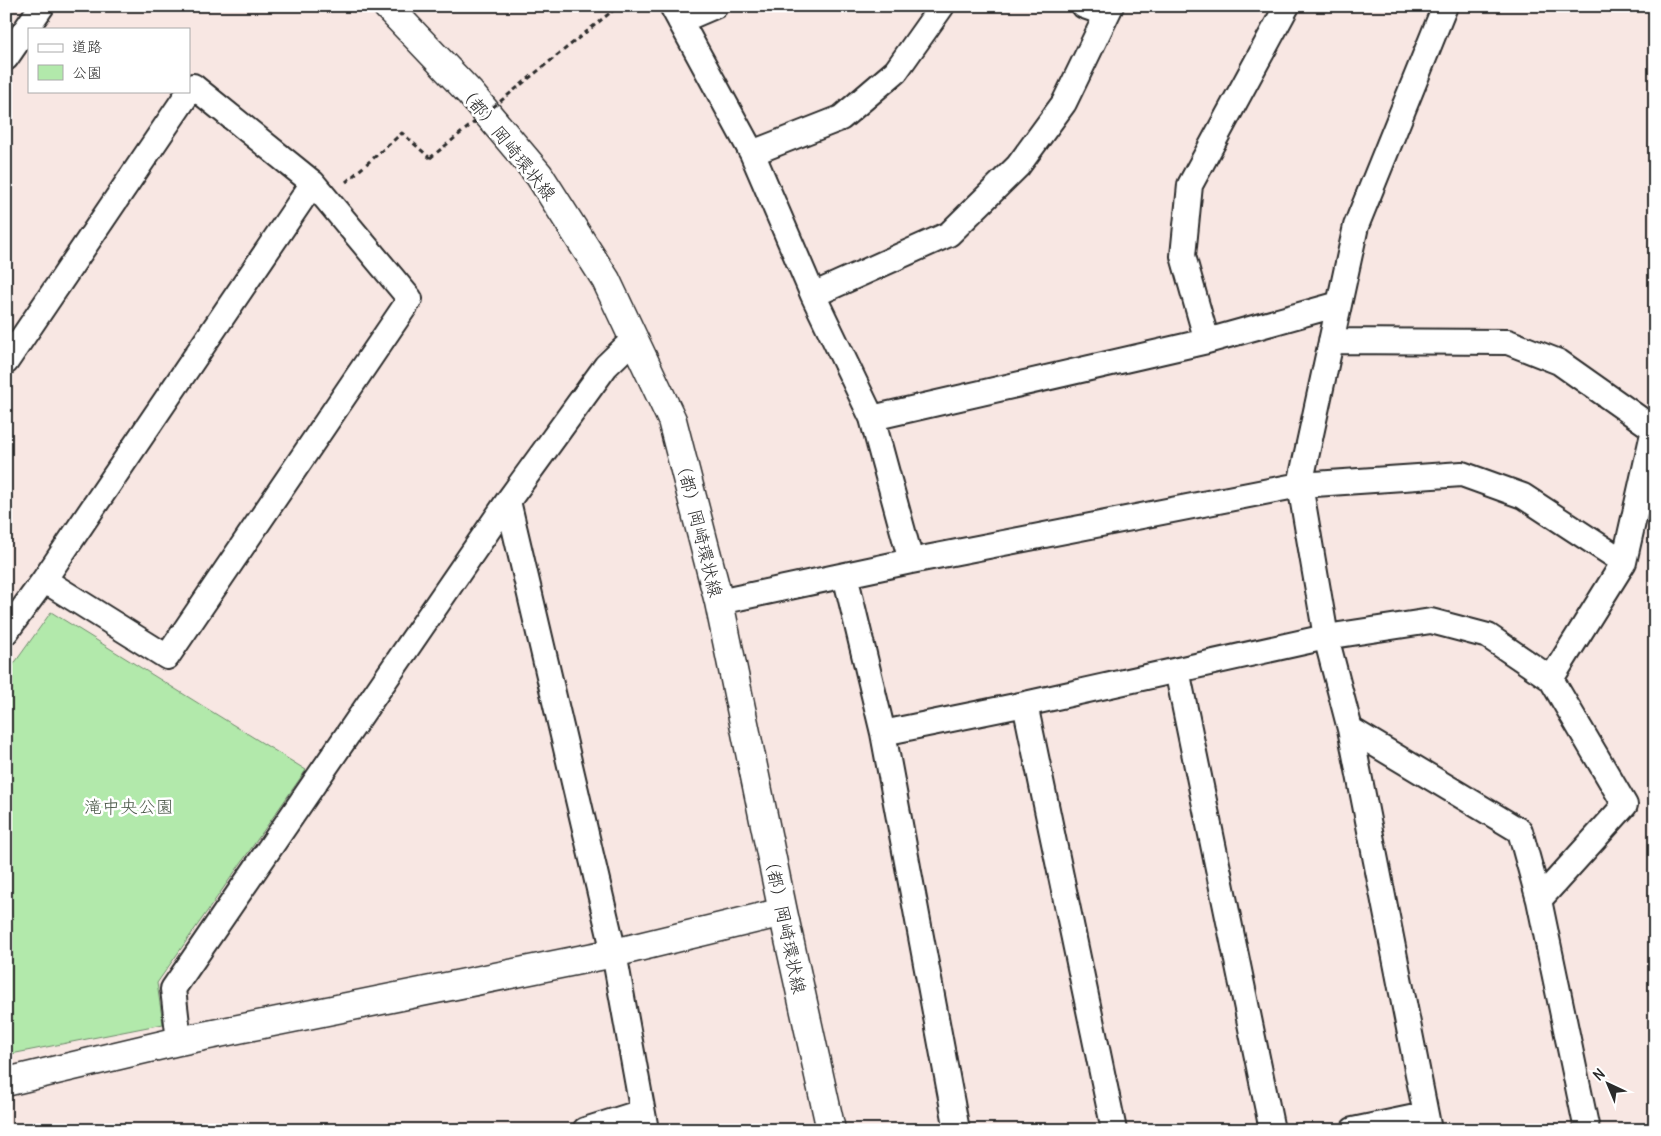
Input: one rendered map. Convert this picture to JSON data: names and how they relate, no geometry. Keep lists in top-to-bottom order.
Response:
{
  "streets": {
    "street": ["（都）岡崎環状線"]
  },
  "parks": ["滝中央公園"],
  "legend": ["道路", "公園"],
  "north": "top left"
}
